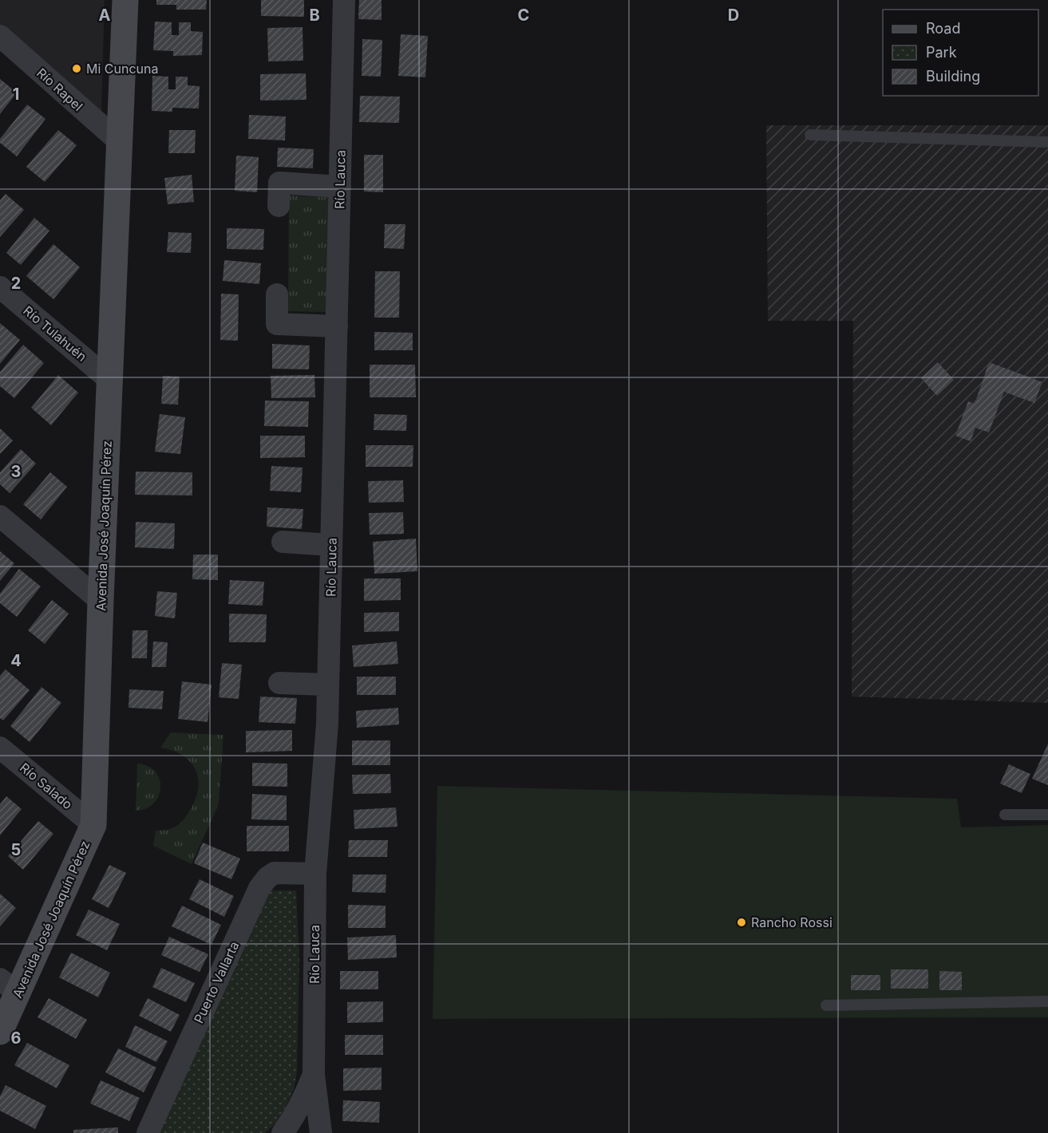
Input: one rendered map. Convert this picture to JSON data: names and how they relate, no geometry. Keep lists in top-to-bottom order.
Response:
{
  "streets": {
    "main road": ["Avenida José Joaquín Pérez"],
    "street": [
      "Río Rapel",
      "Río Lauca",
      "Río Tulahuén",
      "Río Salado",
      "Puerto Vallarta"
    ]
  },
  "crossings": [
    ["Río Rapel", "Avenida José Joaquín Pérez"],
    ["Río Lauca", "Puerto Vallarta"],
    ["Río Tulahuén", "Avenida José Joaquín Pérez"],
    ["Avenida José Joaquín Pérez", "Río Salado"]
  ],
  "places": ["Mi Cuncuna", "Rancho Rossi"],
  "legend": ["Road", "Park", "Building"],
  "grid": {
    "columns": [
      "A",
      "B",
      "C",
      "D"
    ],
    "rows": [
      "1",
      "2",
      "3",
      "4",
      "5",
      "6"
    ]
  }
}
